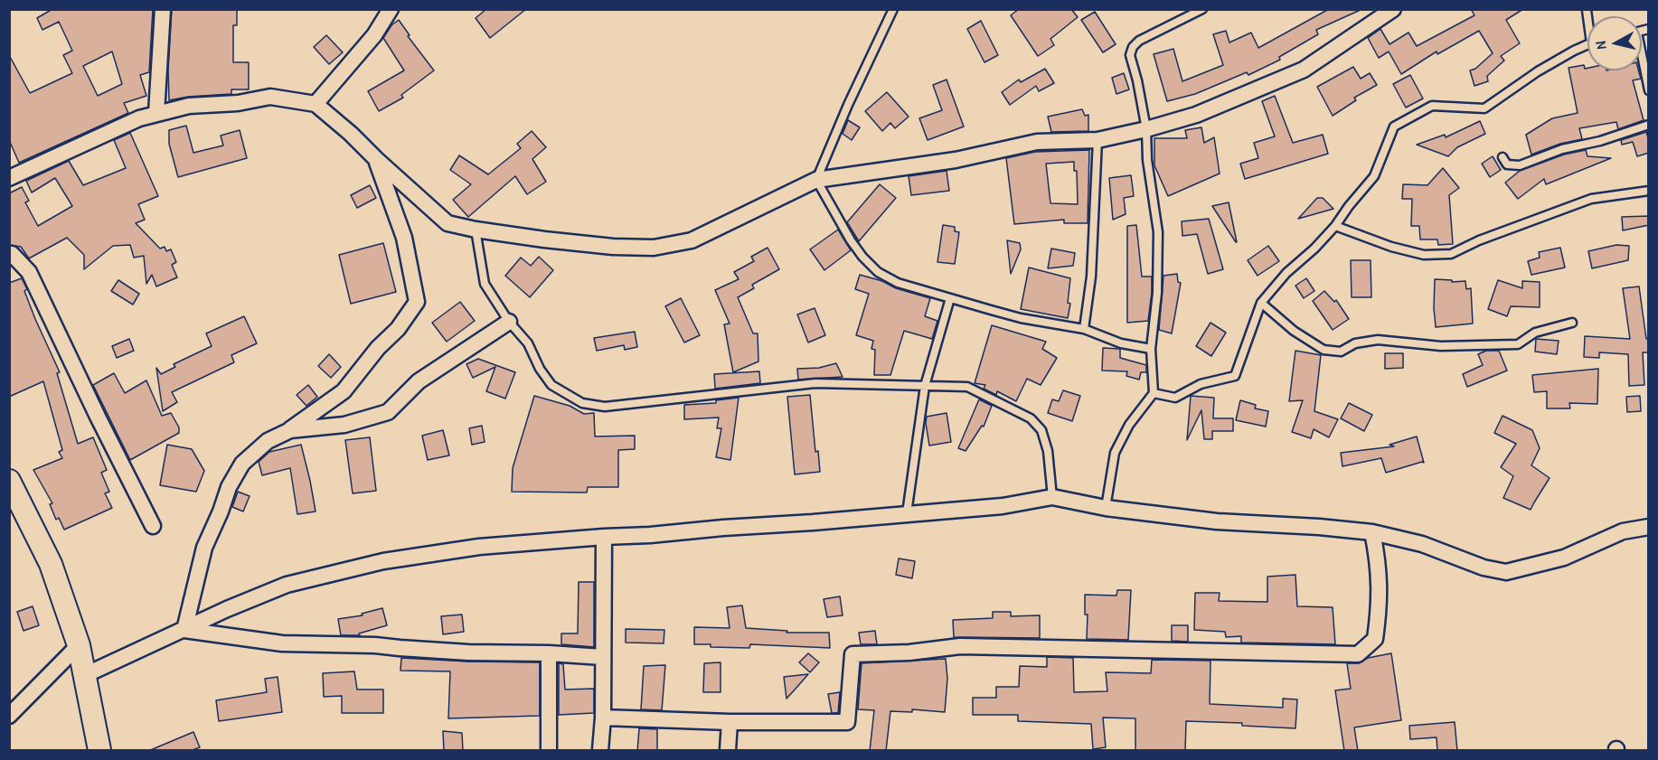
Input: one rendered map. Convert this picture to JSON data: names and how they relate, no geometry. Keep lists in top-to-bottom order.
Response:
{
  "north": "left"
}
